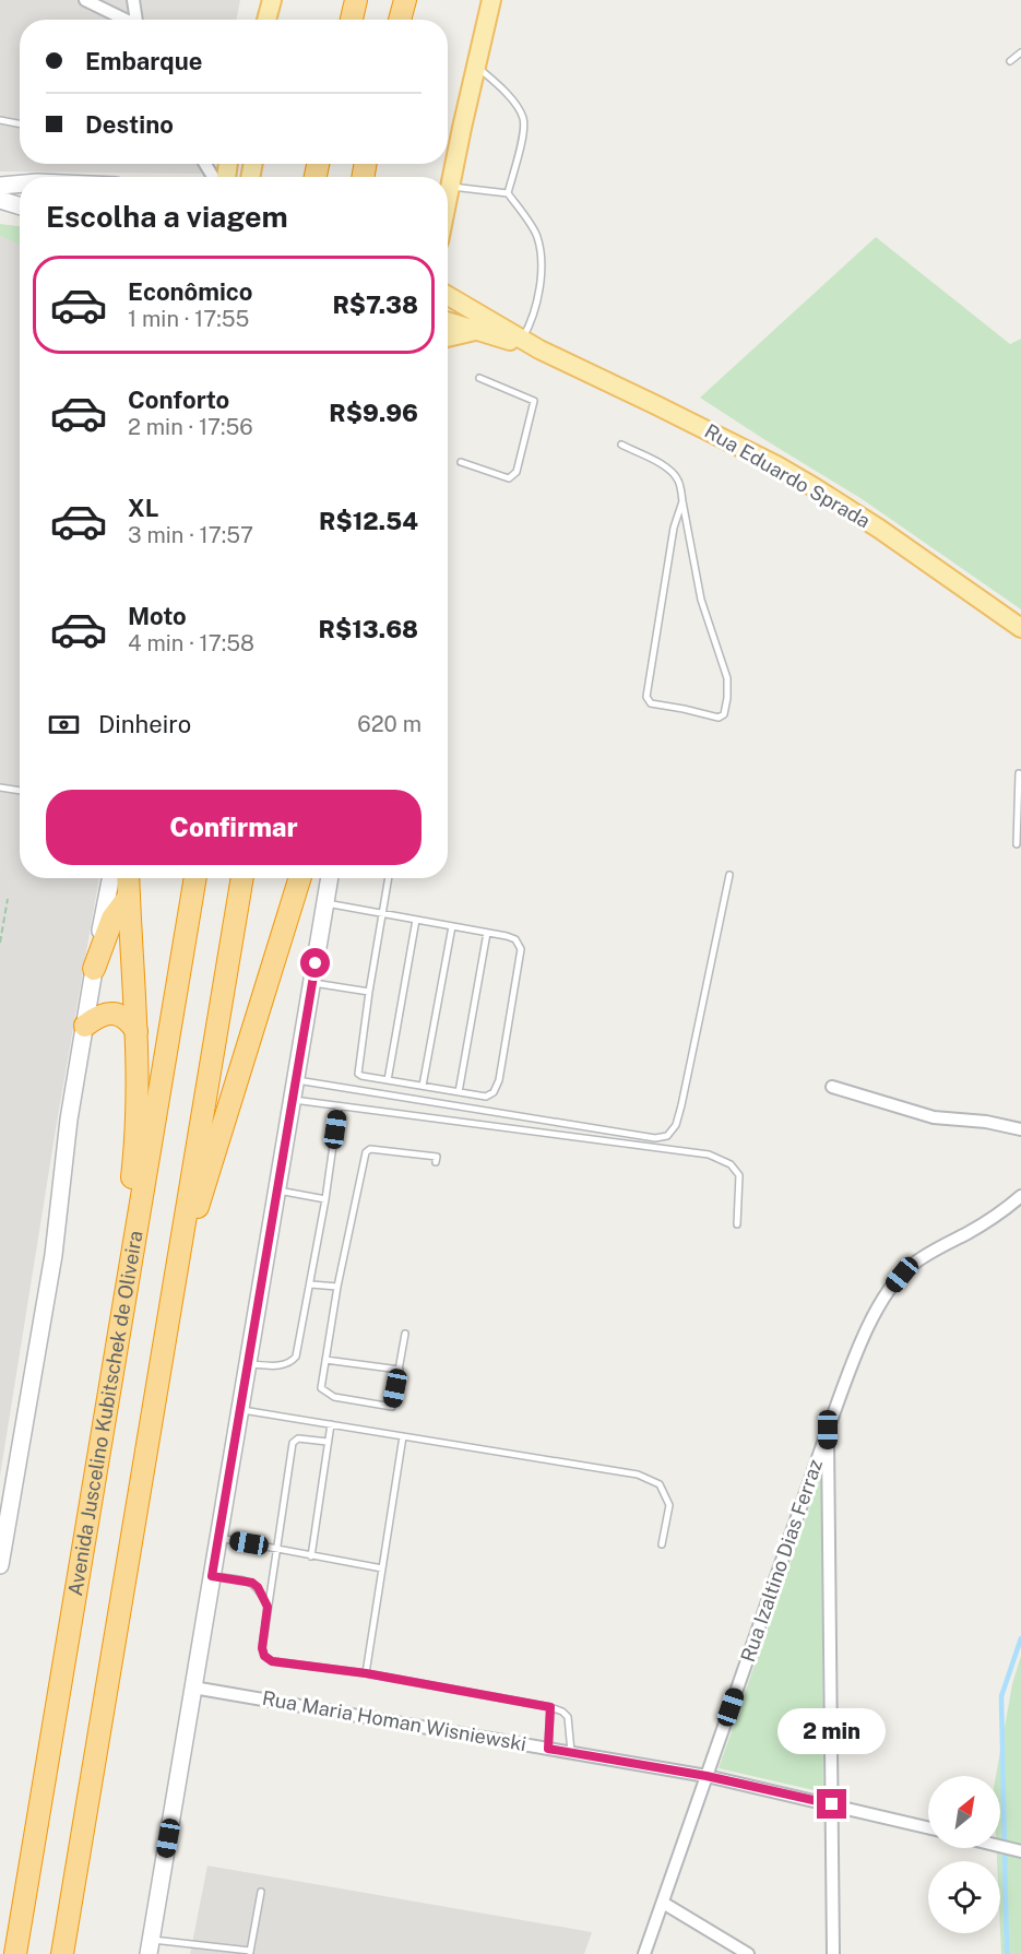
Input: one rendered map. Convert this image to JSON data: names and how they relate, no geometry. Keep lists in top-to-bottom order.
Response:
{
  "streets": {
    "highway": ["Avenida Juscelino Kubitschek de Oliveira"],
    "main road": ["Rua Eduardo Sprada"],
    "street": ["Rua Izaltino Dias Ferraz", "Rua Maria Homan Wisniewski"]
  },
  "crossings": [
    ["Rua Izaltino Dias Ferraz", "Rua Maria Homan Wisniewski"]
  ],
  "north": "top right",
  "page": {
    "banner": ["Embarque", "Destino"],
    "heading": "Escolha a viagem",
    "list": [
      {
        "name": "Econômico",
        "note": "1 min · 17:55",
        "value": "R$7.38"
      },
      {
        "name": "Conforto",
        "note": "2 min · 17:56",
        "value": "R$9.96"
      },
      {
        "name": "XL",
        "note": "3 min · 17:57",
        "value": "R$12.54"
      },
      {
        "name": "Moto",
        "note": "4 min · 17:58",
        "value": "R$13.68"
      }
    ],
    "pay": ["Dinheiro", "620 m"],
    "buttons": "Confirmar",
    "bubble": "2 min"
  }
}
